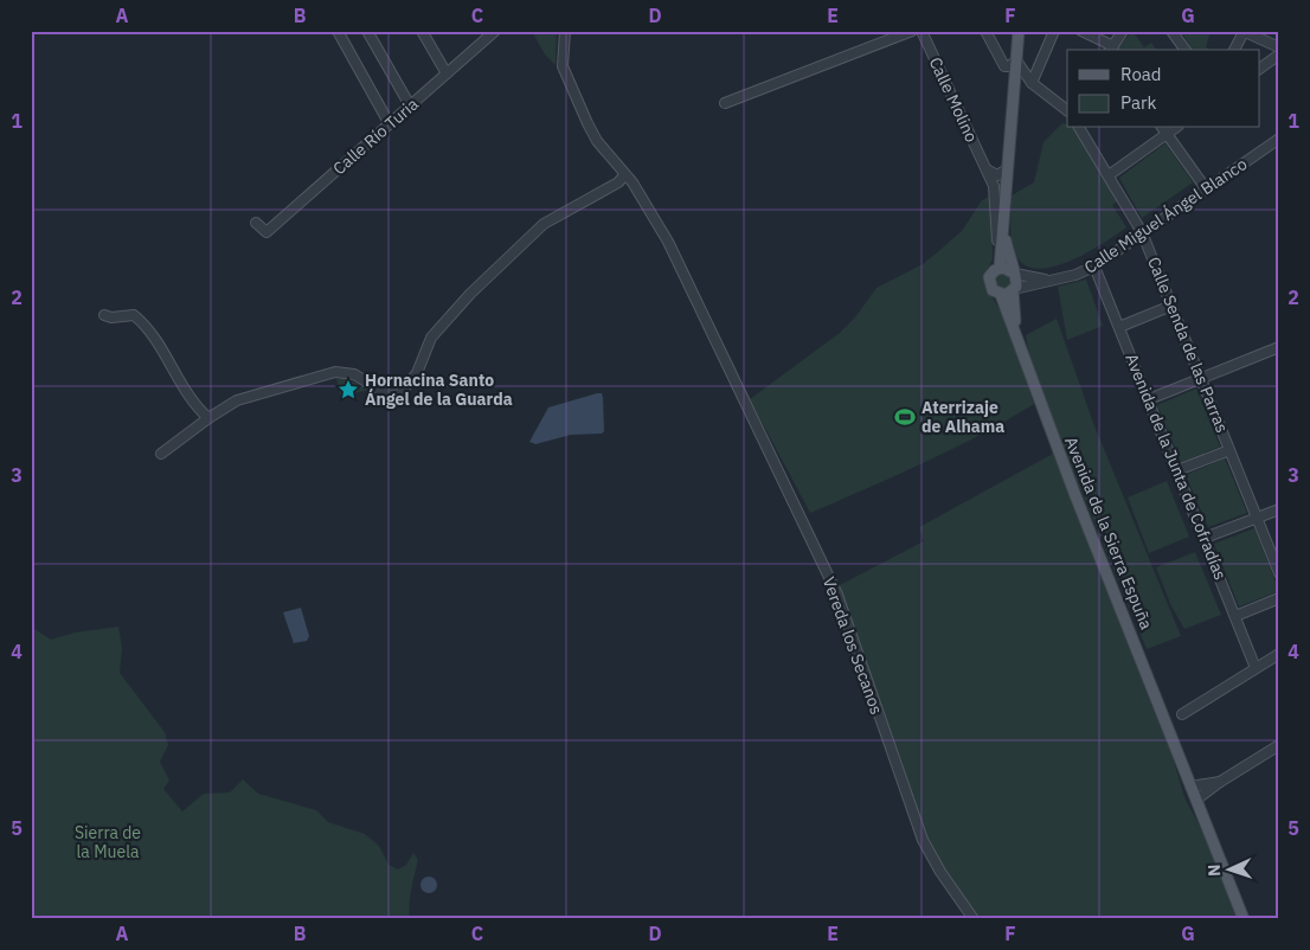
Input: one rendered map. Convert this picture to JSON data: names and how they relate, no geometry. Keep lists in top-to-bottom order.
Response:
{
  "streets": {
    "main road": ["Avenida de la Sierra Espuña"],
    "street": [
      "Calle Molino",
      "Calle Río Turia",
      "Calle Miguel Ángel Blanco",
      "Calle Senda de las Parras",
      "Avenida de la Junta de Cofradías",
      "Vereda los Secanos"
    ]
  },
  "crossings": [
    ["Calle Molino", "Calle Miguel Ángel Blanco"],
    ["Calle Molino", "Avenida de la Sierra Espuña"],
    ["Calle Miguel Ángel Blanco", "Calle Senda de las Parras"],
    ["Calle Miguel Ángel Blanco", "Avenida de la Junta de Cofradías"],
    ["Calle Miguel Ángel Blanco", "Avenida de la Sierra Espuña"]
  ],
  "parks": ["Sierra de la Muela"],
  "places": {
    "place": ["Hornacina Santo Ángel de la Guarda"],
    "sports": ["Aterrizaje de Alhama"]
  },
  "legend": ["Road", "Park"],
  "north": "left",
  "grid": {
    "columns": [
      "A",
      "B",
      "C",
      "D",
      "E",
      "F",
      "G"
    ],
    "rows": [
      "1",
      "2",
      "3",
      "4",
      "5"
    ]
  }
}
